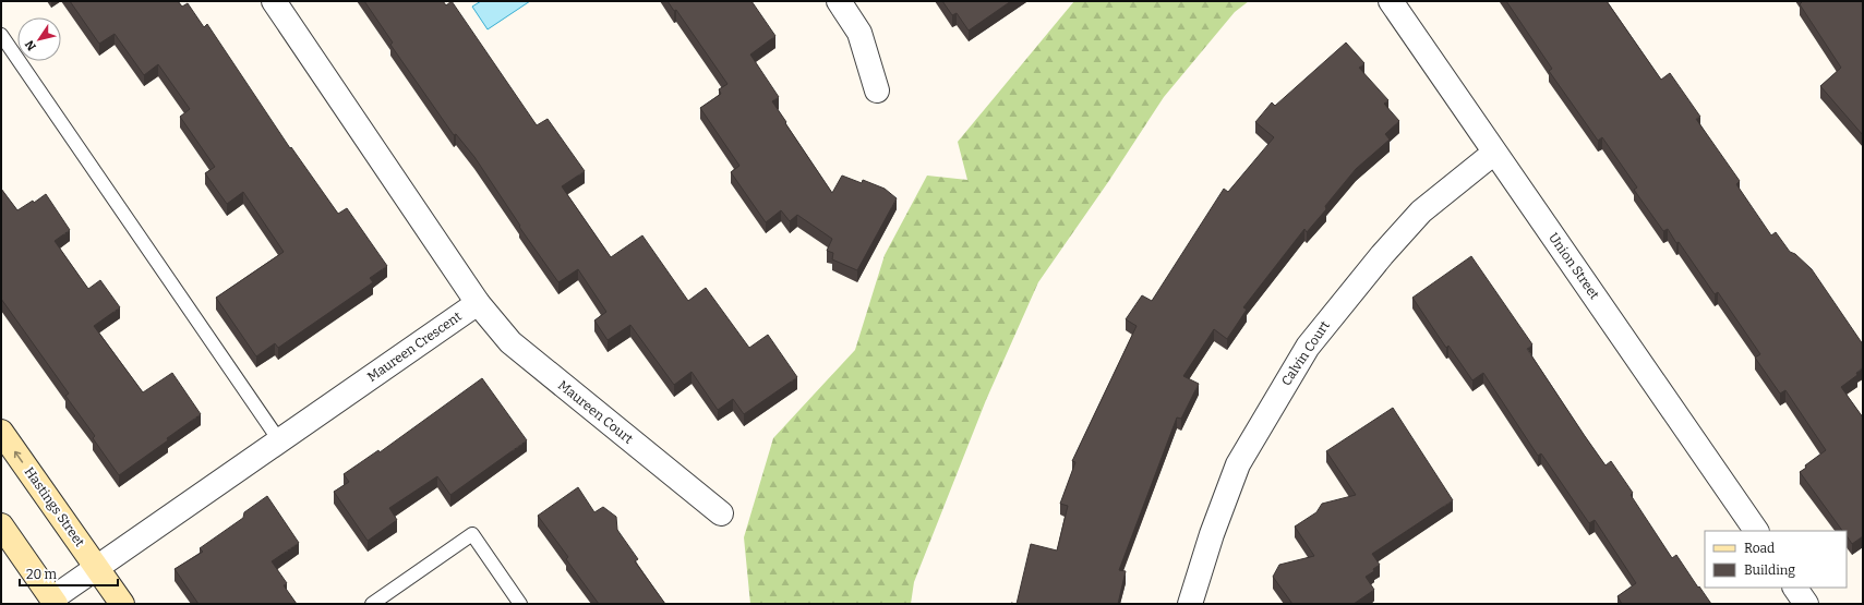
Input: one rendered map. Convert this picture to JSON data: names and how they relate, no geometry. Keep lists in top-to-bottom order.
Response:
{
  "streets": {
    "main road": ["Hastings Street"],
    "street": [
      "Union Street",
      "Maureen Crescent",
      "Calvin Court",
      "Maureen Court"
    ]
  },
  "crossings": [
    ["Union Street", "Calvin Court"],
    ["Maureen Crescent", "Maureen Court"],
    ["Maureen Crescent", "Hastings Street"]
  ],
  "legend": ["Road", "Building"],
  "scale_bar": "20 m",
  "north": "bottom left"
}
